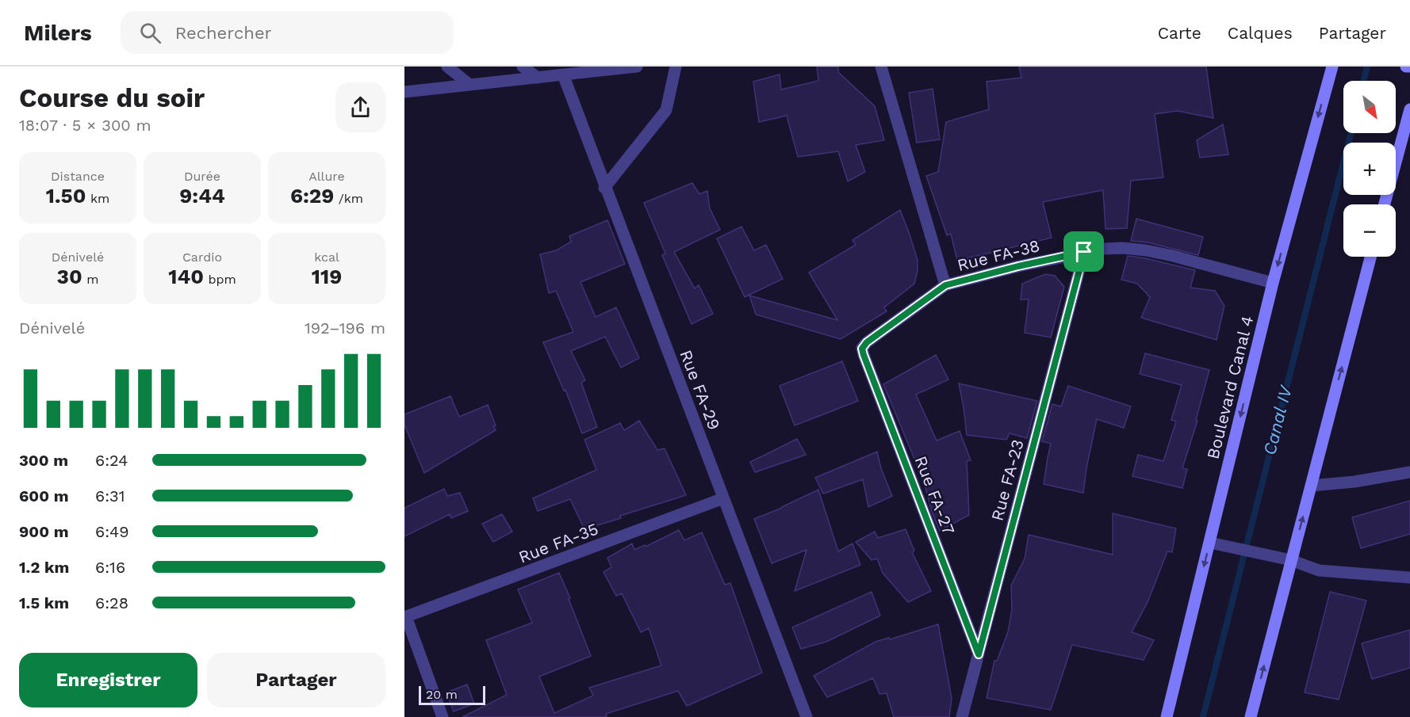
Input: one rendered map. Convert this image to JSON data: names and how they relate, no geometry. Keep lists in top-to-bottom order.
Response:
{
  "streets": {
    "main road": ["Boulevard Canal 4"],
    "street": [
      "Rue FA-38",
      "Rue FA-29",
      "Rue FA-23",
      "Rue FA-27",
      "Rue FA-35"
    ]
  },
  "crossings": [
    ["Rue FA-38", "Boulevard Canal 4"],
    ["Rue FA-38", "Rue FA-23"],
    ["Rue FA-38", "Rue FA-27"],
    ["Rue FA-29", "Rue FA-35"],
    ["Rue FA-23", "Rue FA-27"]
  ],
  "water": ["Canal IV"],
  "scale_bar": "20 m",
  "north": "bottom right",
  "page": {
    "header": "Milers",
    "search": "Rechercher",
    "nav": ["Carte", "Calques", "Partager"],
    "heading": ["Course du soir", "18:07 · 5 × 300 m"],
    "map_buttons": ["+", "−"],
    "stats": [
      ["Distance", "1.50 km"],
      ["Durée", "9:44"],
      ["Allure", "6:29 /km"],
      ["Dénivelé", "30 m"],
      ["Cardio", "140 bpm"],
      ["kcal", "119"]
    ],
    "chart": ["Dénivelé", "192–196 m"],
    "list": [
      {
        "name": "300 m",
        "note": "6:24"
      },
      {
        "name": "600 m",
        "note": "6:31"
      },
      {
        "name": "900 m",
        "note": "6:49"
      },
      {
        "name": "1.2 km",
        "note": "6:16"
      },
      {
        "name": "1.5 km",
        "note": "6:28"
      }
    ],
    "buttons": ["Enregistrer", "Partager"],
    "scale": "20 m"
  }
}
